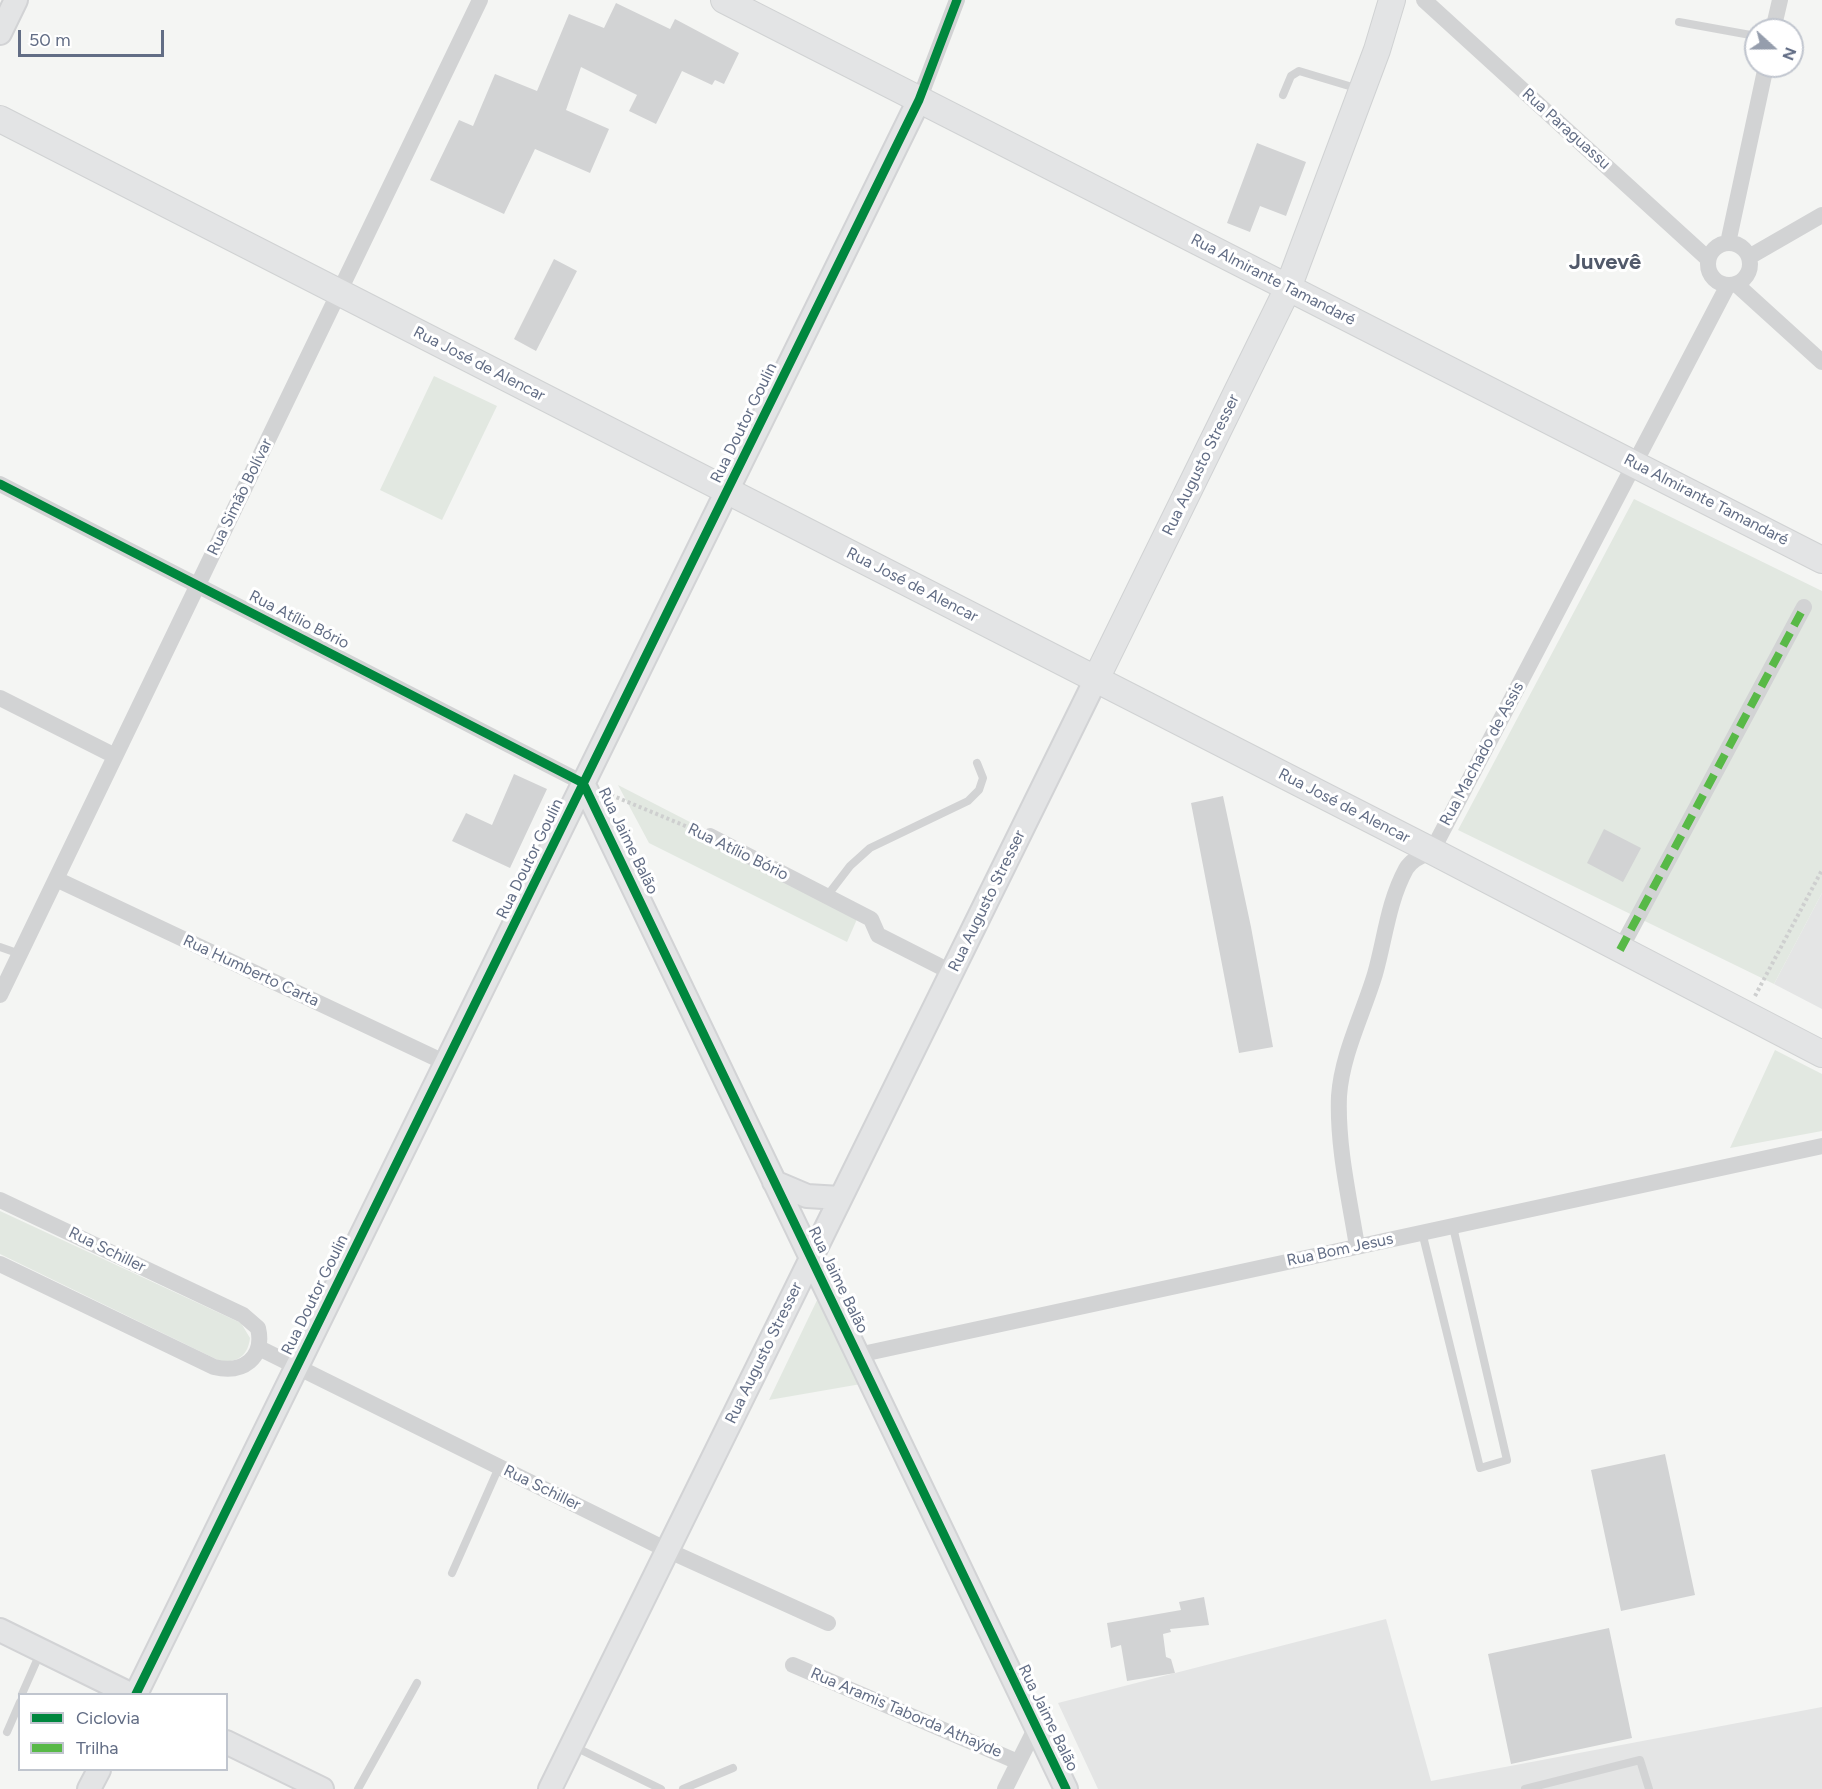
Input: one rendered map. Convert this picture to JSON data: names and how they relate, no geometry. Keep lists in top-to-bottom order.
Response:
{
  "streets": {
    "main road": ["Rua Almirante Tamandaré", "Rua José de Alencar", "Rua Augusto Stresser"],
    "street": [
      "Rua Paraguassu",
      "Rua Doutor Goulin",
      "Rua Simão Bolívar",
      "Rua Atílio Bório",
      "Rua Machado de Assis",
      "Rua Jaime Balão",
      "Rua Humberto Carta",
      "Rua Schiller",
      "Rua Bom Jesus",
      "Rua Aramis Taborda Athaýde"
    ]
  },
  "crossings": [
    ["Rua Paraguassu", "Rua Machado de Assis"],
    ["Rua Almirante Tamandaré", "Rua Doutor Goulin"],
    ["Rua Almirante Tamandaré", "Rua Augusto Stresser"],
    ["Rua Almirante Tamandaré", "Rua Machado de Assis"],
    ["Rua José de Alencar", "Rua Doutor Goulin"],
    ["Rua José de Alencar", "Rua Augusto Stresser"],
    ["Rua José de Alencar", "Rua Simão Bolívar"],
    ["Rua José de Alencar", "Rua Machado de Assis"],
    ["Rua Doutor Goulin", "Rua Atílio Bório"],
    ["Rua Doutor Goulin", "Rua Jaime Balão"],
    ["Rua Doutor Goulin", "Rua Humberto Carta"],
    ["Rua Doutor Goulin", "Rua Schiller"],
    ["Rua Augusto Stresser", "Rua Atílio Bório"],
    ["Rua Augusto Stresser", "Rua Jaime Balão"],
    ["Rua Augusto Stresser", "Rua Schiller"],
    ["Rua Simão Bolívar", "Rua Atílio Bório"],
    ["Rua Simão Bolívar", "Rua Humberto Carta"],
    ["Rua Atílio Bório", "Rua Jaime Balão"],
    ["Rua Machado de Assis", "Rua Bom Jesus"],
    ["Rua Jaime Balão", "Rua Bom Jesus"]
  ],
  "districts": ["Juvevê"],
  "legend": ["Ciclovia", "Trilha"],
  "scale_bar": "50 m",
  "north": "right"
}
